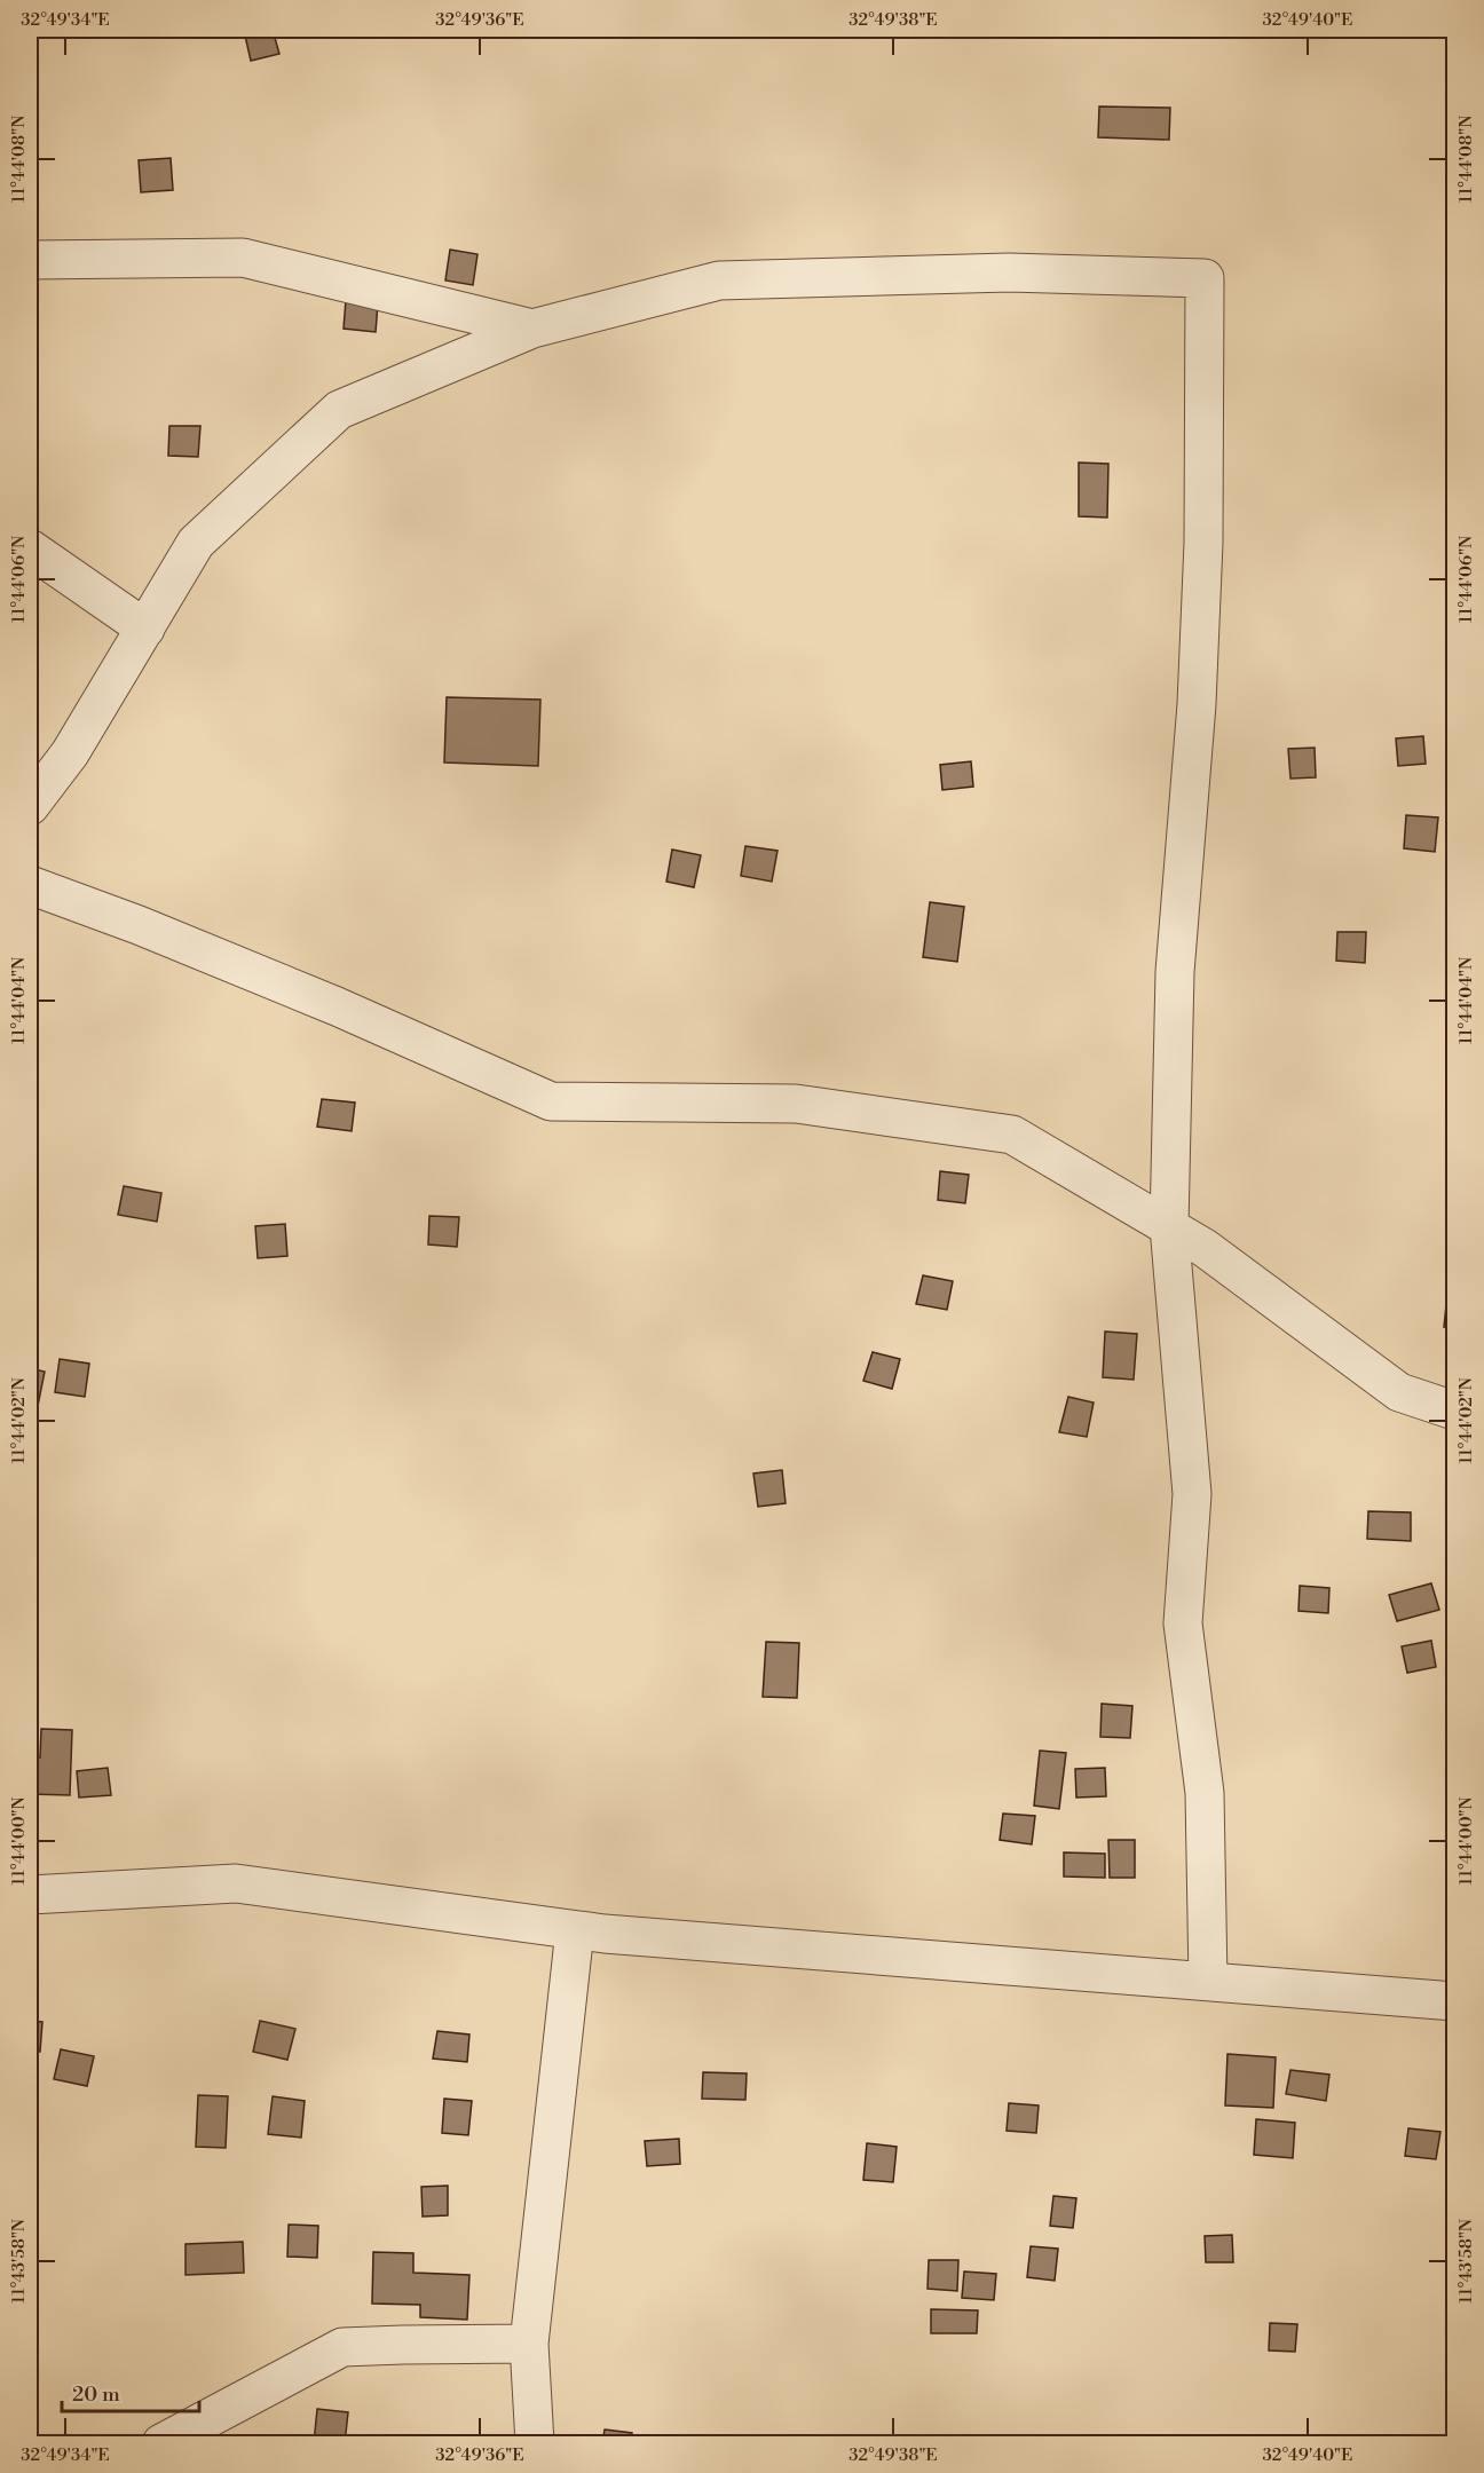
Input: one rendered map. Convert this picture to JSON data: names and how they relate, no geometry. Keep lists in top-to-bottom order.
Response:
{
  "scale_bar": "20 m",
  "coordinates": [
    "32°49'34\"E",
    "32°49'36\"E",
    "32°49'38\"E",
    "32°49'40\"E",
    "11°44'08\"N",
    "11°44'06\"N",
    "11°44'04\"N",
    "11°44'02\"N",
    "11°44'00\"N",
    "11°43'58\"N"
  ]
}
